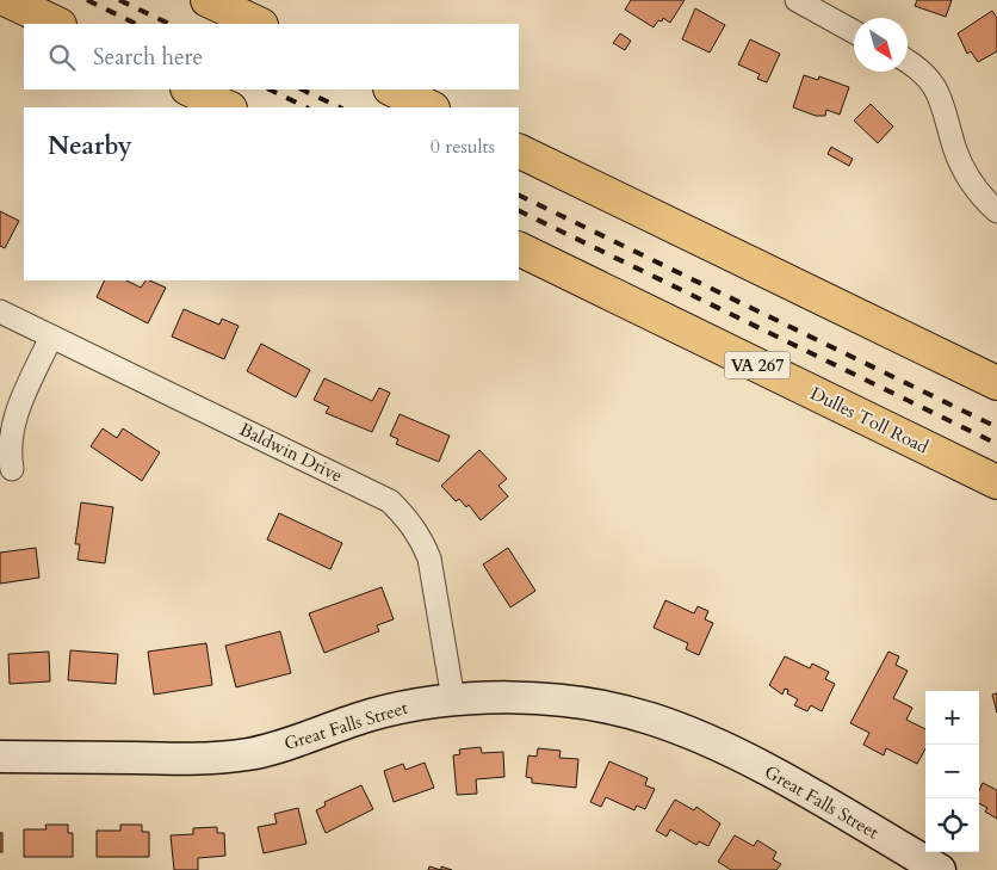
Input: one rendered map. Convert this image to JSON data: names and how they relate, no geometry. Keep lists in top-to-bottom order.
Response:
{
  "streets": {
    "highway": ["VA 267", "Dulles Toll Road"],
    "main road": ["Great Falls Street"],
    "street": ["Baldwin Drive"]
  },
  "crossings": [
    ["Baldwin Drive", "Great Falls Street"]
  ],
  "north": "bottom right",
  "page": {
    "search": "Search here",
    "heading": ["Nearby", "0 results"],
    "map_buttons": ["+", "−"]
  }
}
